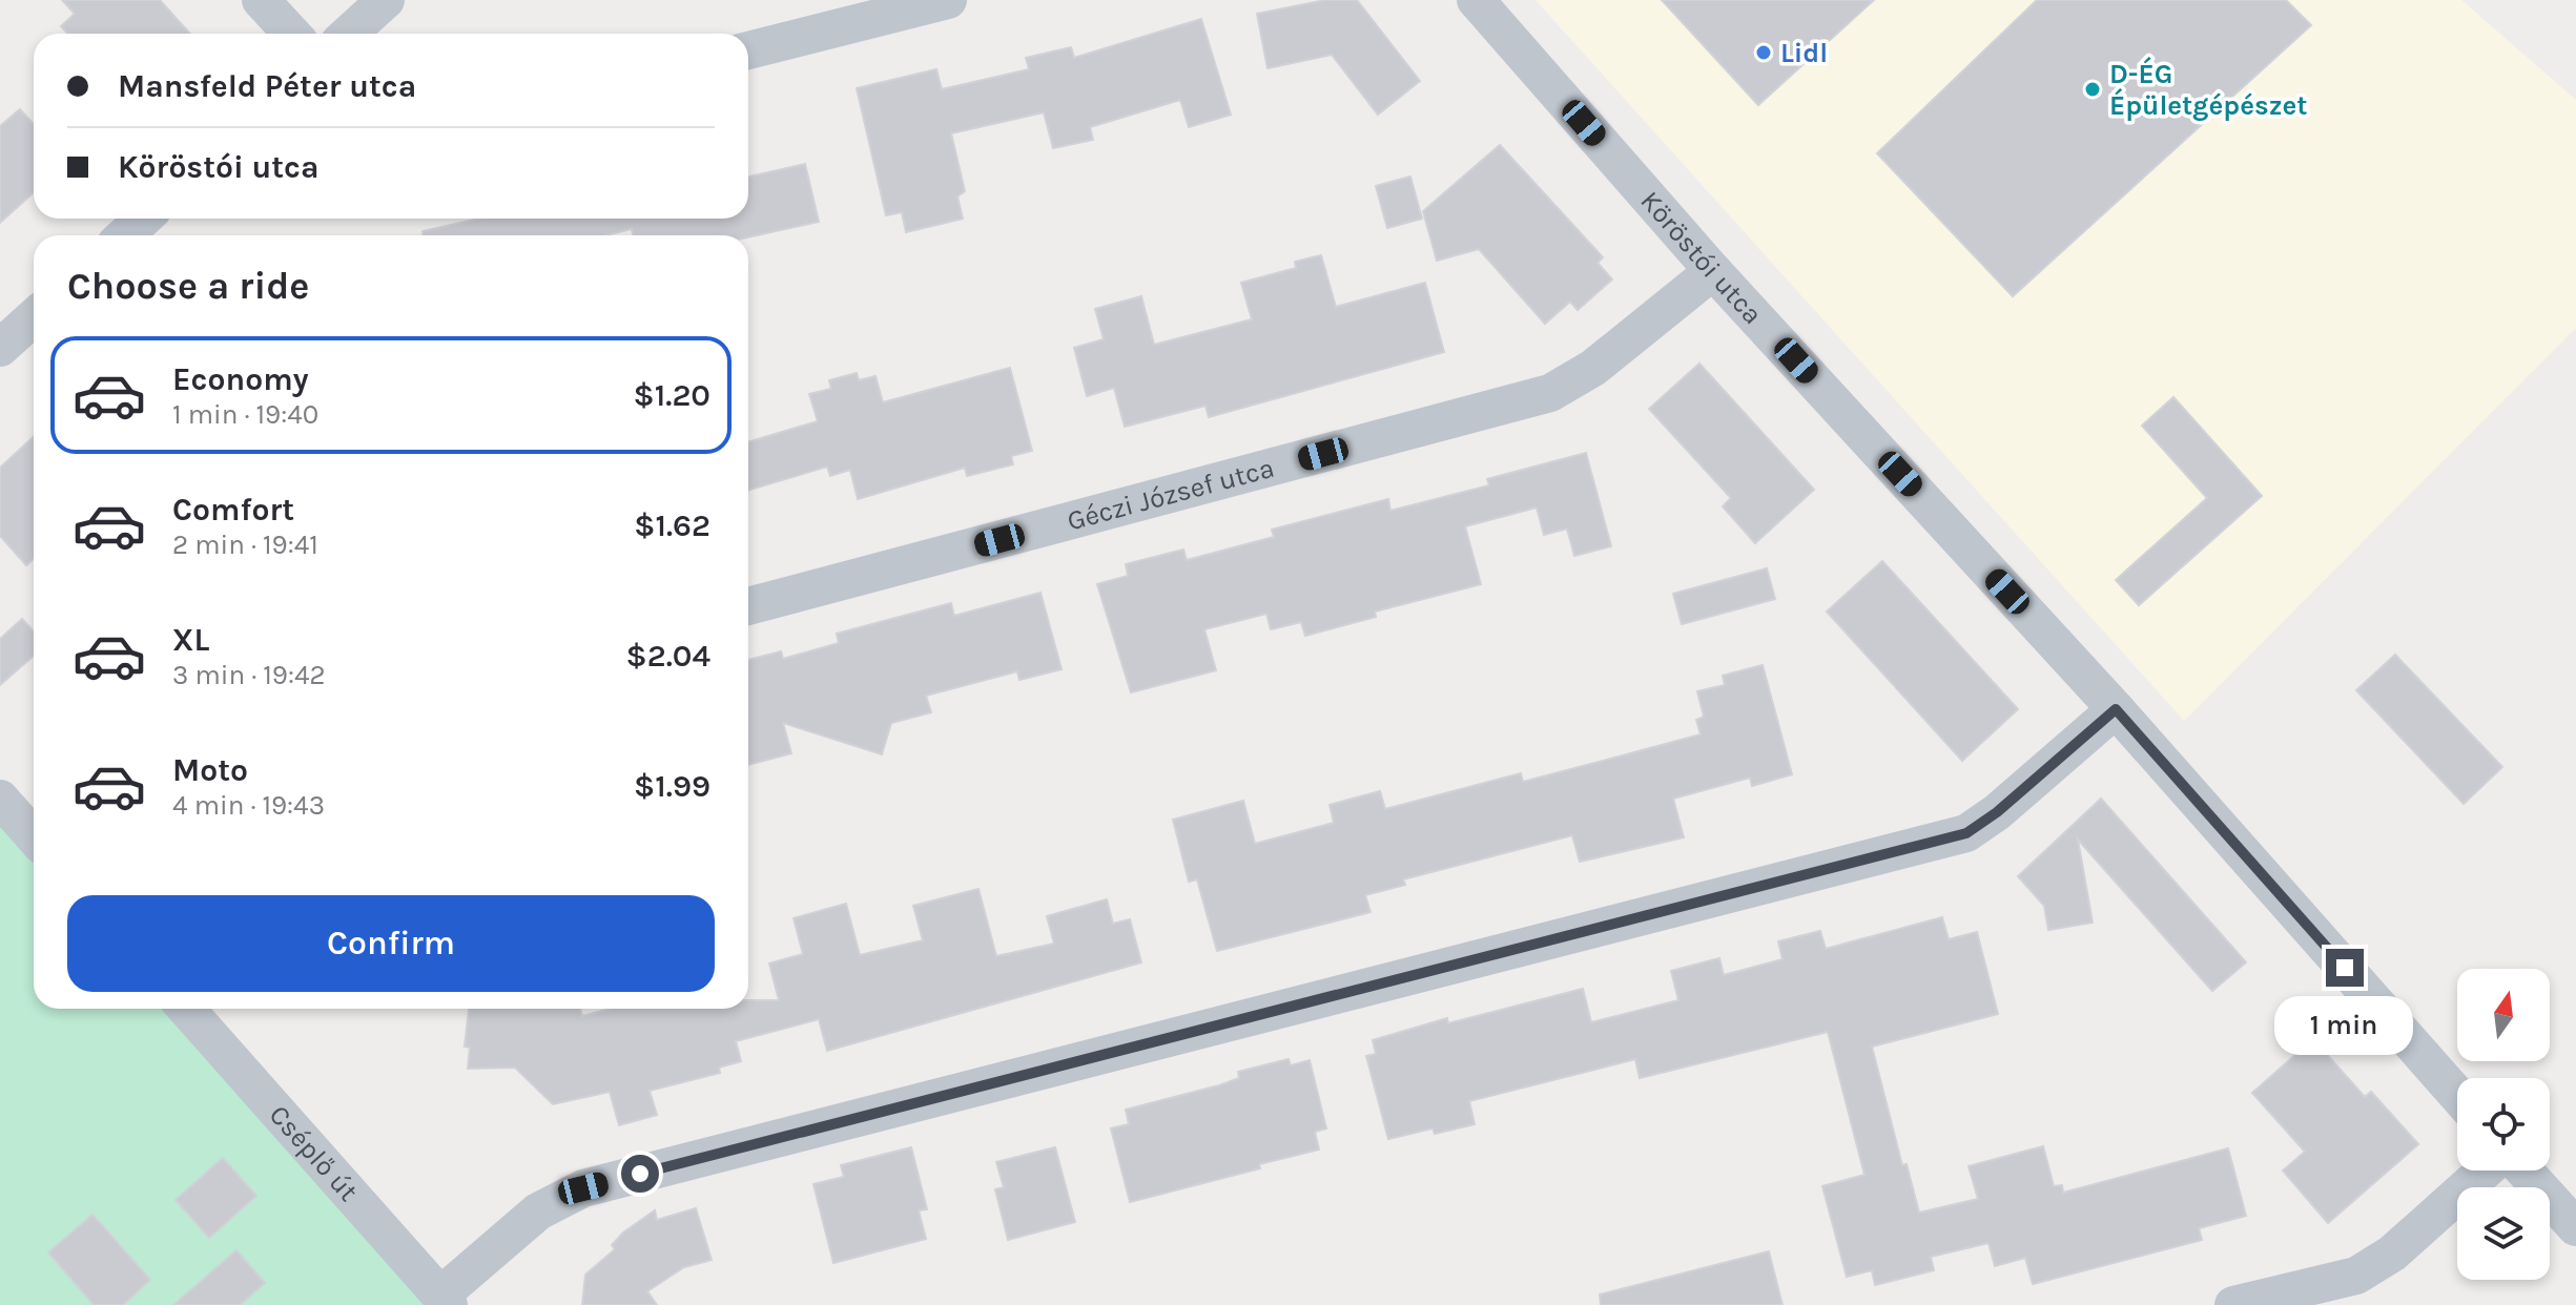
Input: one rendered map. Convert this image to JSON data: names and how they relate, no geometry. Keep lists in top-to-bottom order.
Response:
{
  "streets": {
    "street": ["Köröstói utca", "Géczi József utca", "Cséplő út"]
  },
  "crossings": [
    ["Köröstói utca", "Géczi József utca"]
  ],
  "places": ["Lidl", "D-ÉG Épületgépészet"],
  "north": "top",
  "page": {
    "banner": ["Mansfeld Péter utca", "Köröstói utca"],
    "heading": "Choose a ride",
    "list": [
      {
        "name": "Economy",
        "note": "1 min · 19:40",
        "value": "$1.20"
      },
      {
        "name": "Comfort",
        "note": "2 min · 19:41",
        "value": "$1.62"
      },
      {
        "name": "XL",
        "note": "3 min · 19:42",
        "value": "$2.04"
      },
      {
        "name": "Moto",
        "note": "4 min · 19:43",
        "value": "$1.99"
      }
    ],
    "buttons": "Confirm",
    "bubble": "1 min"
  }
}
